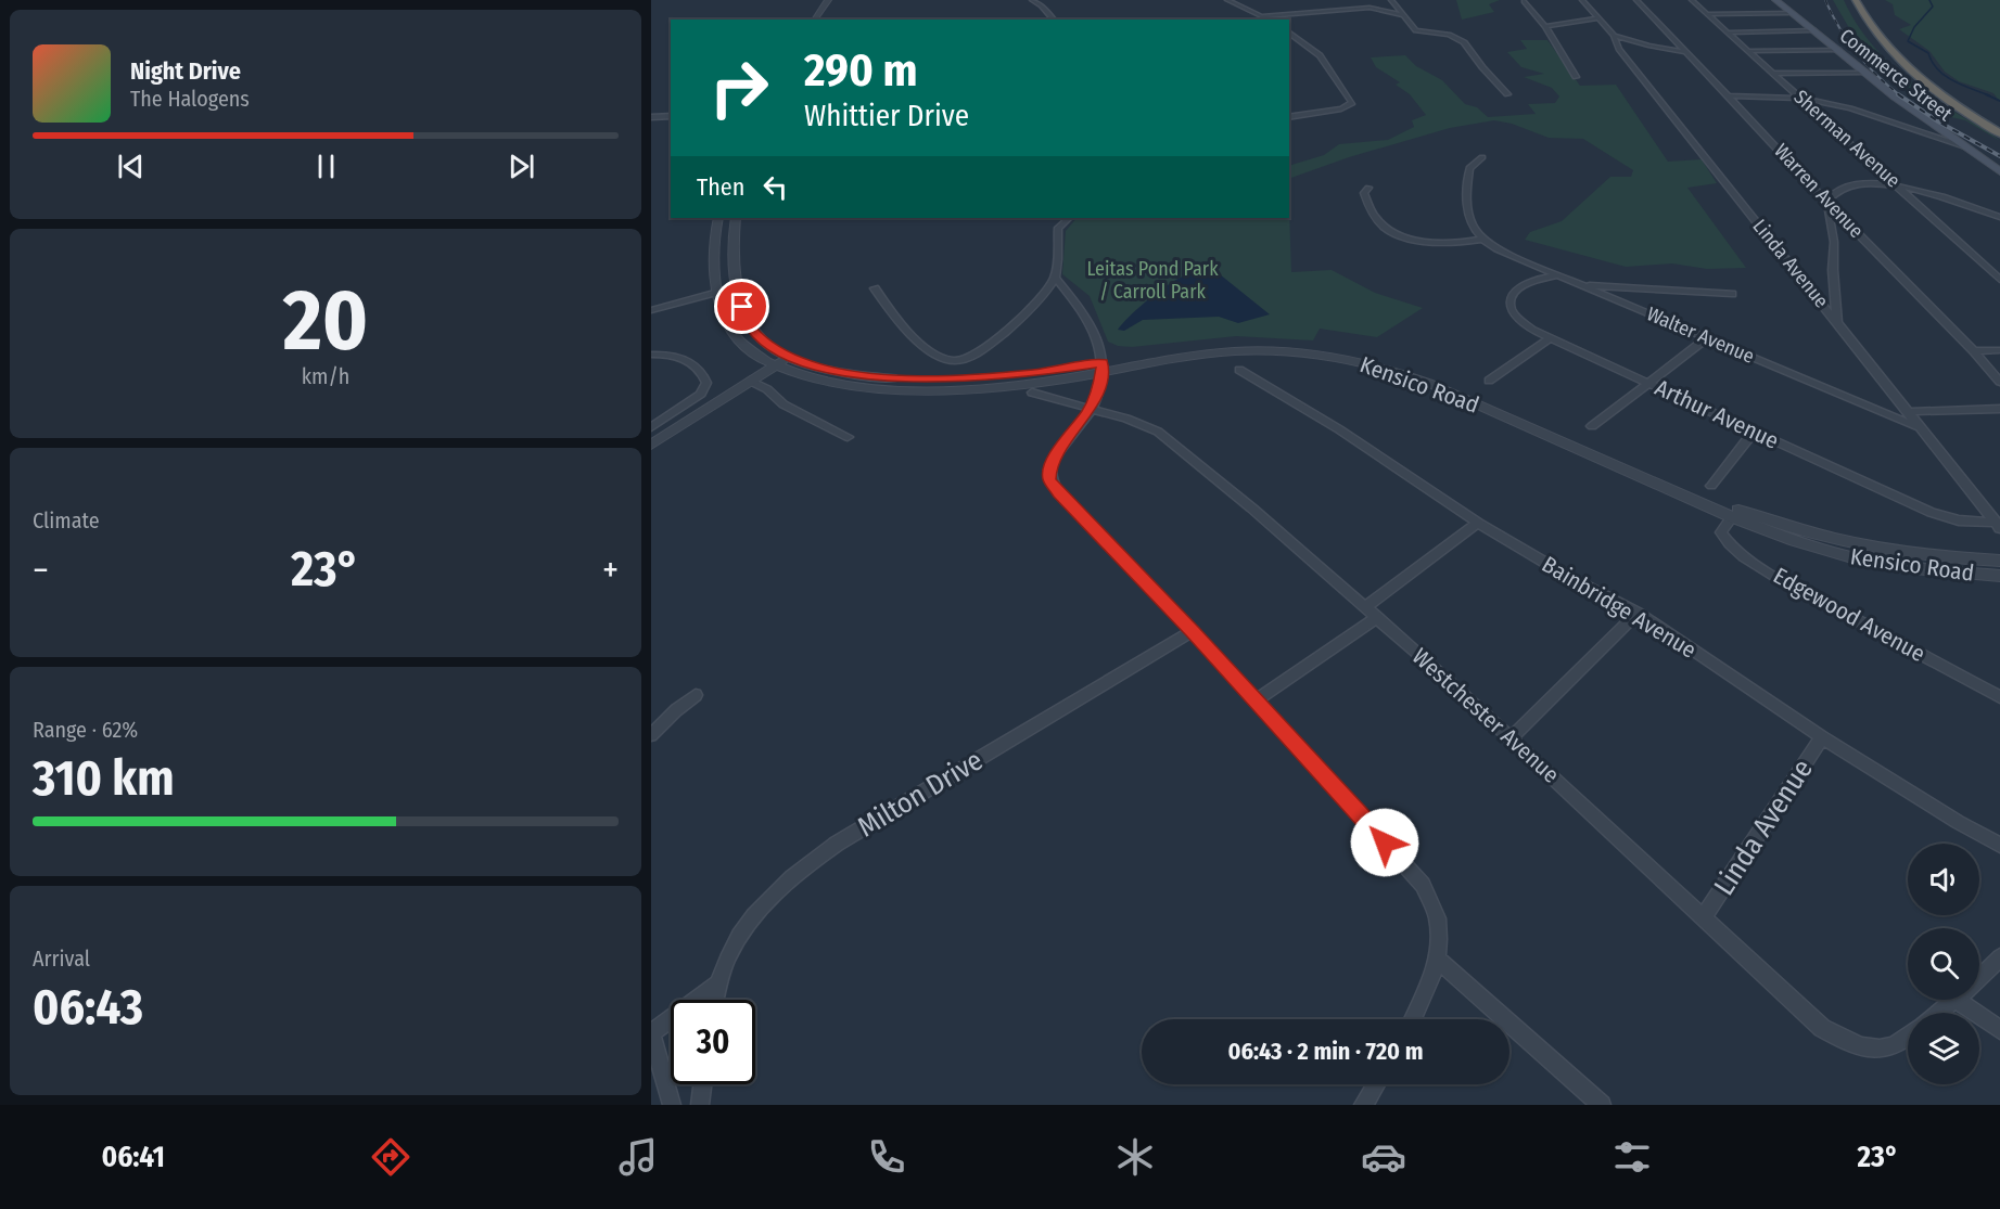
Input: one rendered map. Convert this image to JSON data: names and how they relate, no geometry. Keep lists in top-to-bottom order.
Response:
{
  "streets": {
    "main road": ["Commerce Street"],
    "street": [
      "Sherman Avenue",
      "Warren Avenue",
      "Linda Avenue",
      "Walter Avenue",
      "Kensico Road",
      "Arthur Avenue",
      "Bainbridge Avenue",
      "Edgewood Avenue",
      "Westchester Avenue",
      "Milton Drive"
    ]
  },
  "crossings": [
    ["Linda Avenue", "Walter Avenue"],
    ["Linda Avenue", "Arthur Avenue"],
    ["Linda Avenue", "Bainbridge Avenue"],
    ["Linda Avenue", "Westchester Avenue"],
    ["Walter Avenue", "Arthur Avenue"],
    ["Kensico Road", "Edgewood Avenue"]
  ],
  "parks": ["Leitas Pond Park / Carroll Park"],
  "page": {
    "turn": ["290 m", "Whittier Drive"],
    "song": ["Night Drive", "The Halogens"],
    "then": "Then",
    "tile": [
      ["20", "km/h"],
      "Climate",
      ["Range · 62%", "310 km"],
      ["Arrival", "06:43"]
    ],
    "heat": ["−", "23°", "+"],
    "limit": "30",
    "trip": "06:43 · 2 min · 720 m",
    "tabs": ["06:41", "23°"]
  }
}
